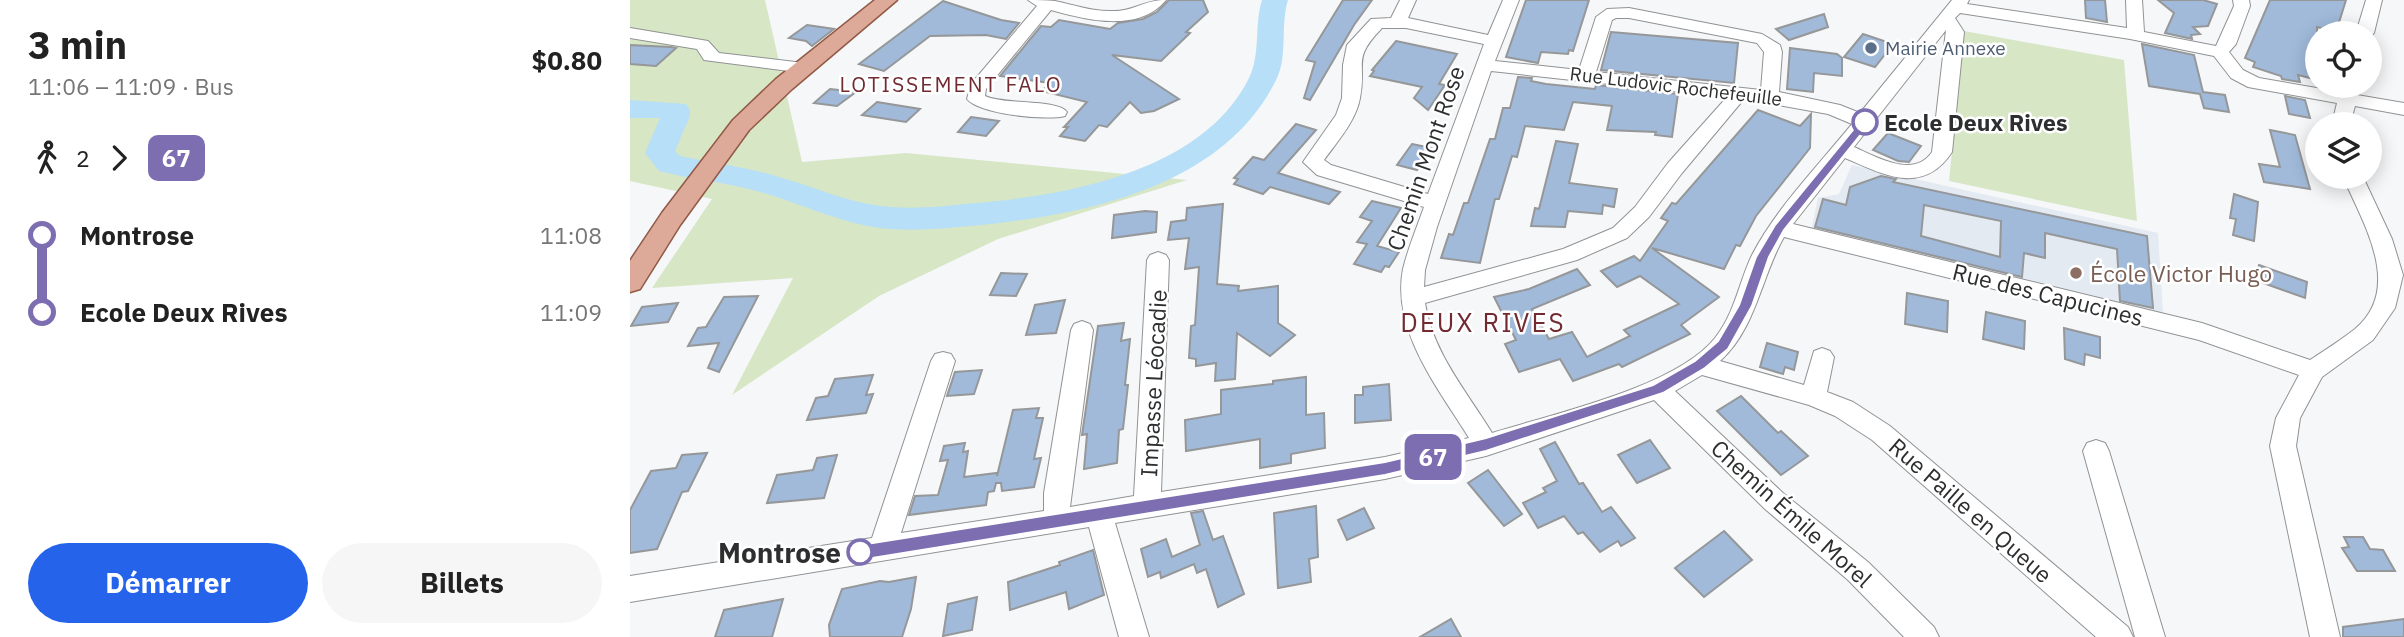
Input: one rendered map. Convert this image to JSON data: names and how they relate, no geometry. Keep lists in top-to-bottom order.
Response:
{
  "streets": {
    "street": [
      "Rue Ludovic Rochefeuille",
      "Chemin Mont Rose",
      "Rue des Capucines",
      "Impasse Léocadie",
      "Rue Paille en Queue",
      "Chemin Émile Morel"
    ]
  },
  "crossings": [
    ["Rue Ludovic Rochefeuille", "Chemin Mont Rose"]
  ],
  "districts": ["LOTISSEMENT FALO", "DEUX RIVES"],
  "places": [
    "Mairie Annexe",
    "Ecole Deux Rives",
    "École Victor Hugo",
    "Montrose"
  ],
  "lines": ["bus line 67"],
  "page": {
    "heading": ["3 min", "11:06 – 11:09 · Bus", "$0.80"],
    "on_map": "67",
    "legs": ["2", "67"],
    "list": [
      {
        "name": "Montrose",
        "value": "11:08"
      },
      {
        "name": "Ecole Deux Rives",
        "value": "11:09"
      }
    ],
    "buttons": ["Démarrer", "Billets"]
  }
}
